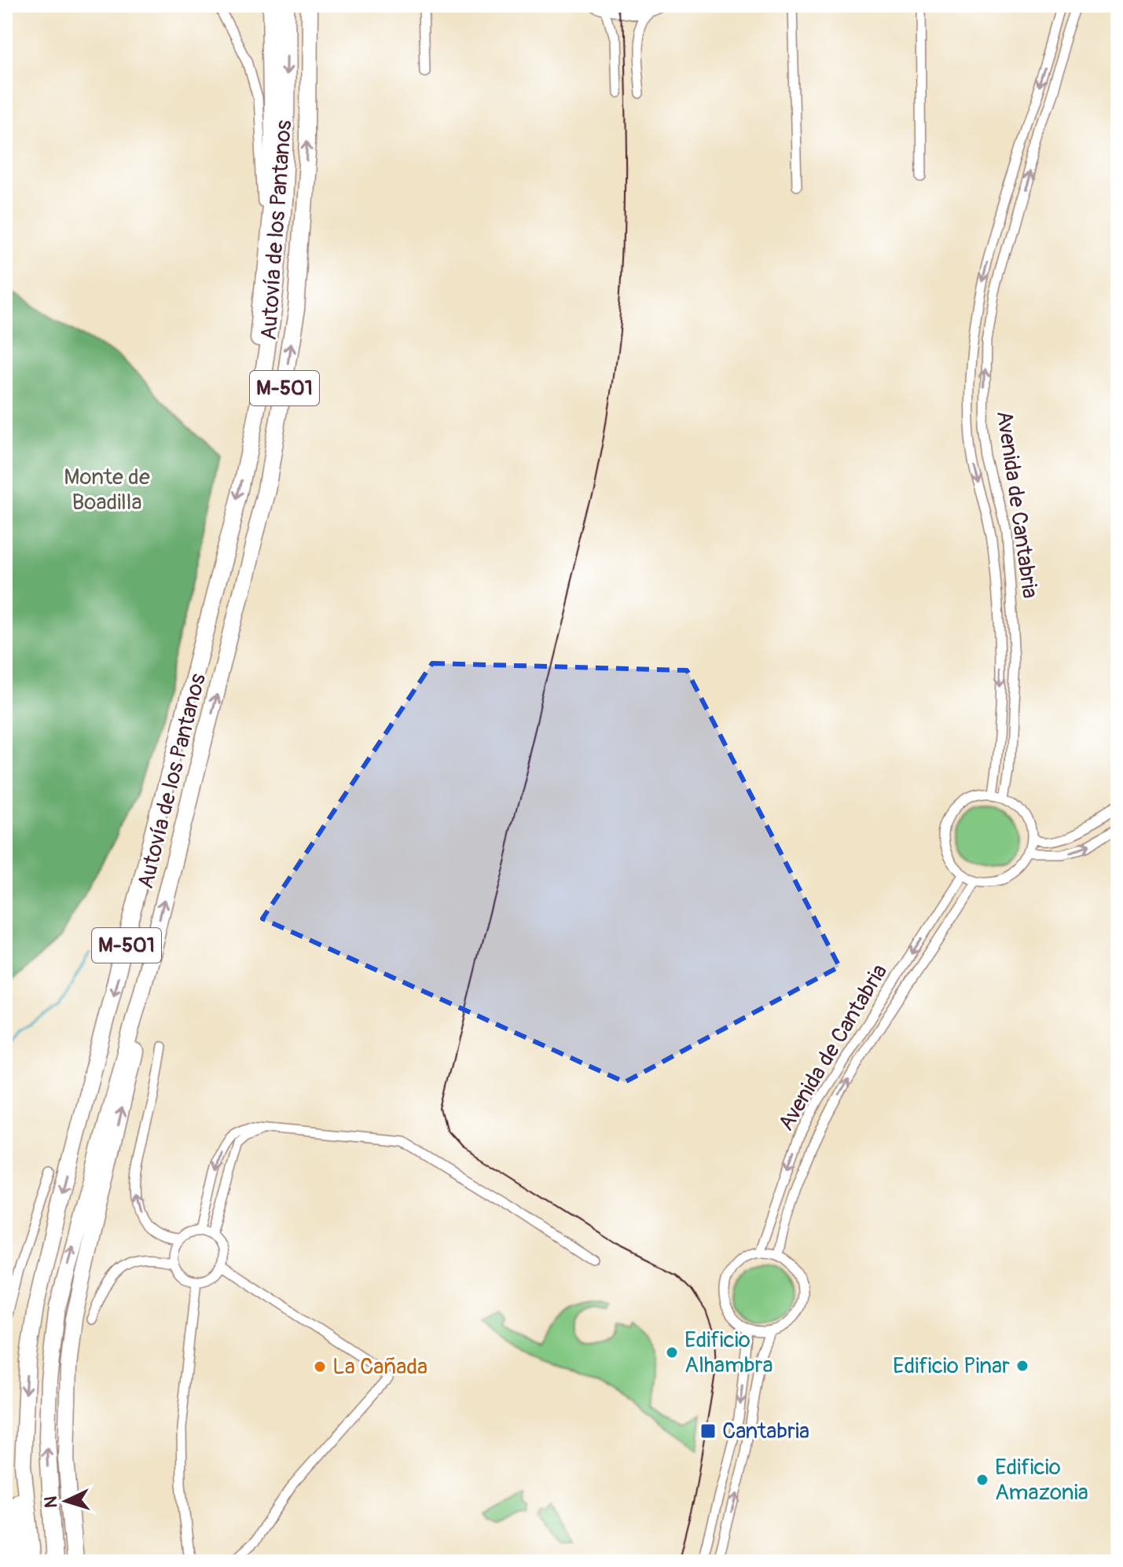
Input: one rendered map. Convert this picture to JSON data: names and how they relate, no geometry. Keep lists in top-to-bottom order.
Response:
{
  "streets": {
    "highway": ["Autovía de los Pantanos", "M-501"],
    "street": ["Avenida de Cantabria"]
  },
  "parks": ["Monte de Boadilla"],
  "places": {
    "other": [
      "Edificio Alhambra",
      "Edificio Pinar",
      "La Cañada",
      "Edificio Amazonia"
    ],
    "transit": ["Cantabria"]
  },
  "north": "left"
}
